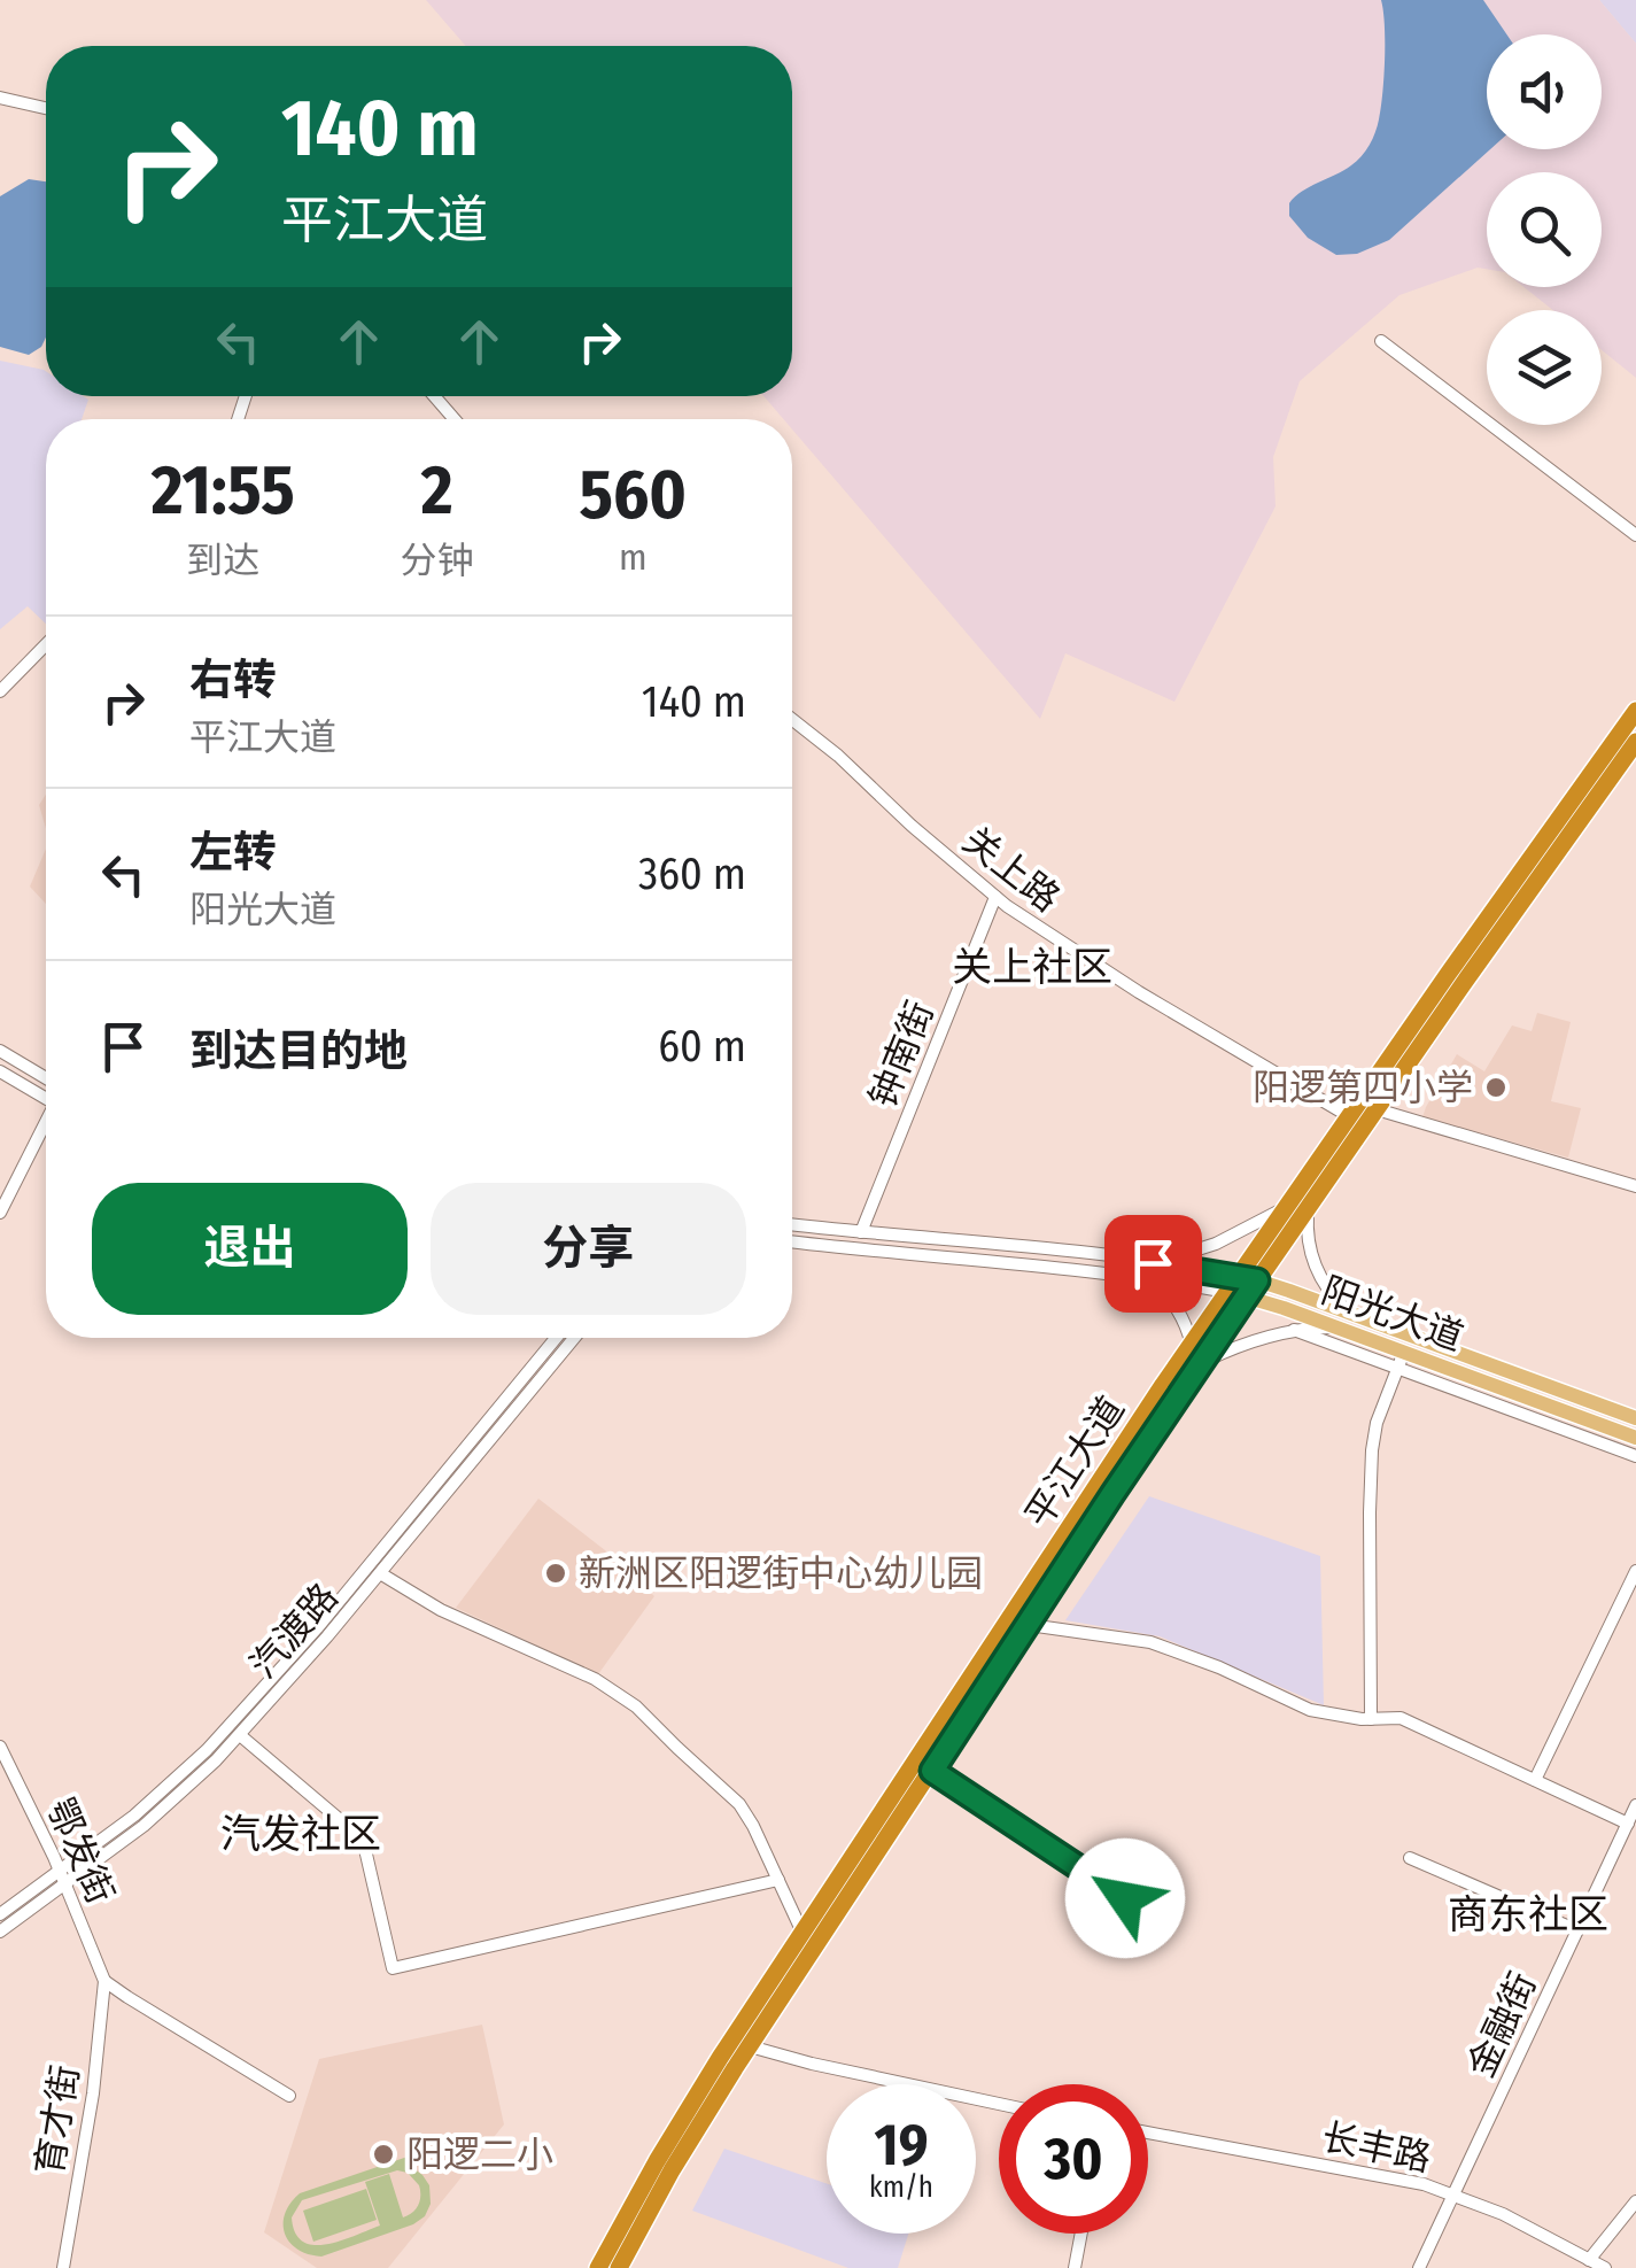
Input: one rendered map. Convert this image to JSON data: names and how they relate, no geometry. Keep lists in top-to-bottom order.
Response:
{
  "streets": {
    "highway": ["平江大道"],
    "main road": ["阳光大道"],
    "street": [
      "关上路",
      "钟南街",
      "汽渡路",
      "鄂发街",
      "金融街",
      "育才街",
      "长丰路"
    ]
  },
  "crossings": [
    ["关上路", "钟南街"],
    ["关上路", "平江大道"],
    ["钟南街", "阳光大道"],
    ["阳光大道", "平江大道"],
    ["汽渡路", "鄂发街"],
    ["鄂发街", "育才街"],
    ["金融街", "长丰路"]
  ],
  "districts": ["关上社区", "汽发社区", "商东社区"],
  "places": ["阳逻第四小学", "新洲区阳逻街中心幼儿园", "阳逻二小"],
  "page": {
    "turn": ["140 m", "平江大道"],
    "eta": [
      "21:55",
      "到达",
      "2",
      "分钟",
      "560",
      "m"
    ],
    "list": [
      {
        "name": "右转",
        "note": "平江大道",
        "value": "140 m"
      },
      {
        "name": "左转",
        "note": "阳光大道",
        "value": "360 m"
      },
      {
        "name": "到达目的地",
        "value": "60 m"
      }
    ],
    "buttons": ["退出", "分享"],
    "speed": "19 km/h",
    "limit": "30"
  }
}
